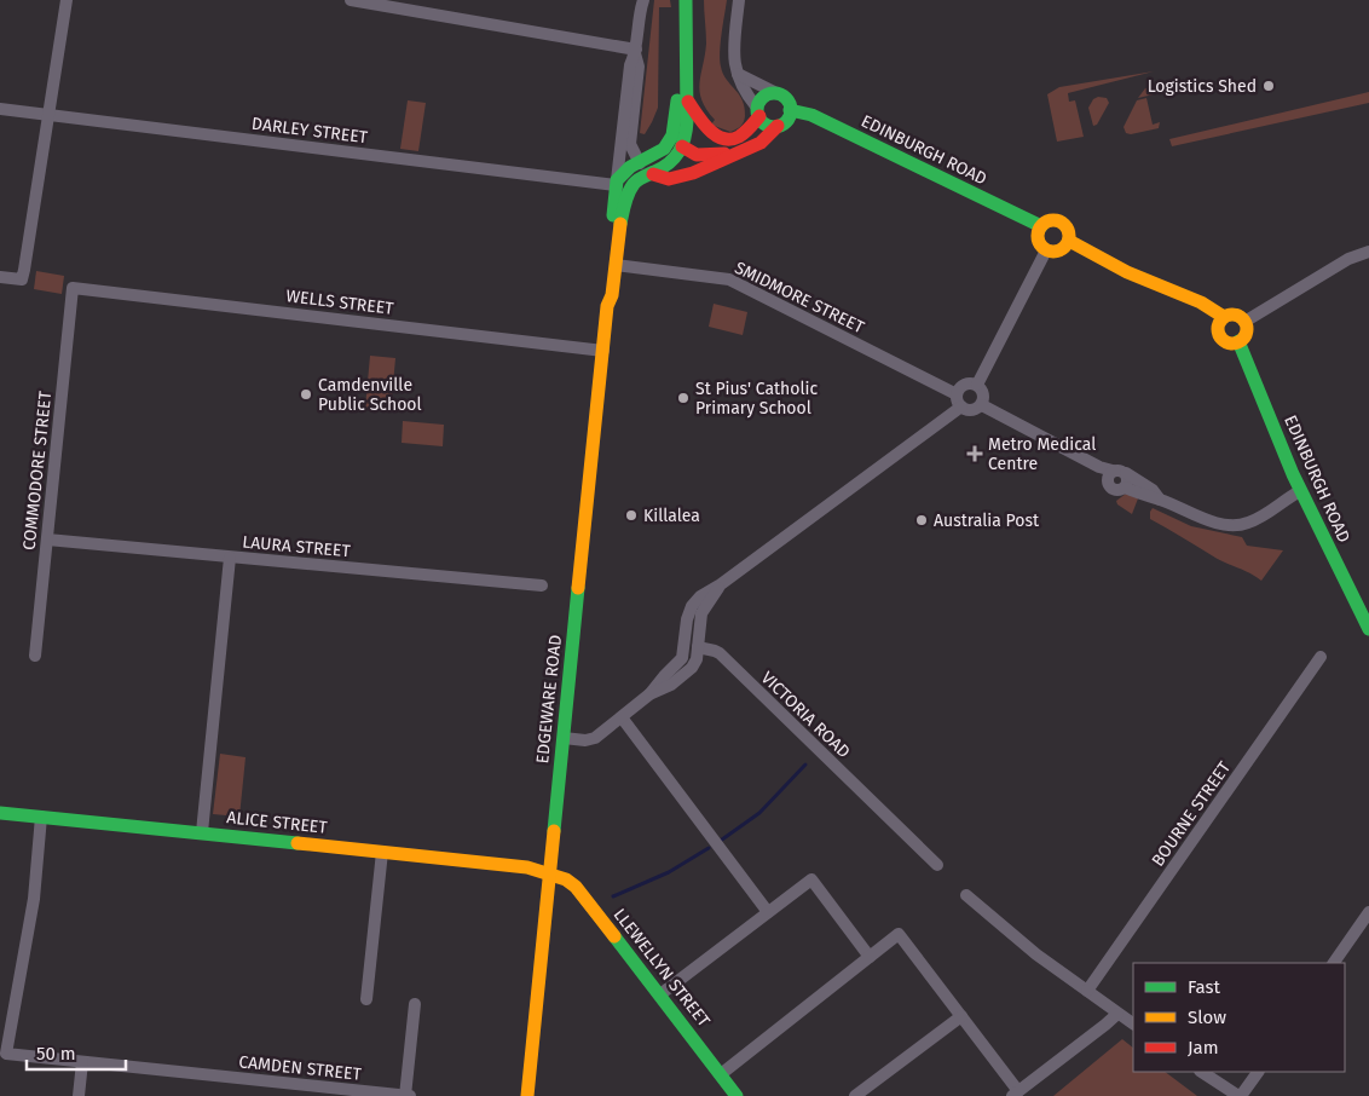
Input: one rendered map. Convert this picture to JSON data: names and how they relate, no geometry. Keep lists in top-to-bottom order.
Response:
{
  "streets": {
    "street": [
      "DARLEY STREET",
      "EDINBURGH ROAD",
      "SMIDMORE STREET",
      "WELLS STREET",
      "COMMODORE STREET",
      "LAURA STREET",
      "EDGEWARE ROAD",
      "VICTORIA ROAD",
      "BOURNE STREET",
      "ALICE STREET",
      "LLEWELLYN STREET",
      "CAMDEN STREET"
    ]
  },
  "crossings": [
    ["WELLS STREET", "COMMODORE STREET"],
    ["WELLS STREET", "EDGEWARE ROAD"],
    ["COMMODORE STREET", "LAURA STREET"],
    ["EDGEWARE ROAD", "ALICE STREET"],
    ["EDGEWARE ROAD", "LLEWELLYN STREET"],
    ["ALICE STREET", "LLEWELLYN STREET"],
    ["ALICE STREET", "CAMDEN STREET"]
  ],
  "places": {
    "other": [
      "Logistics Shed",
      "Camdenville Public School",
      "St Pius' Catholic Primary School",
      "Killalea",
      "Australia Post"
    ],
    "health": ["Metro Medical Centre"]
  },
  "legend": ["Fast", "Slow", "Jam"],
  "scale_bar": "50 m"
}
